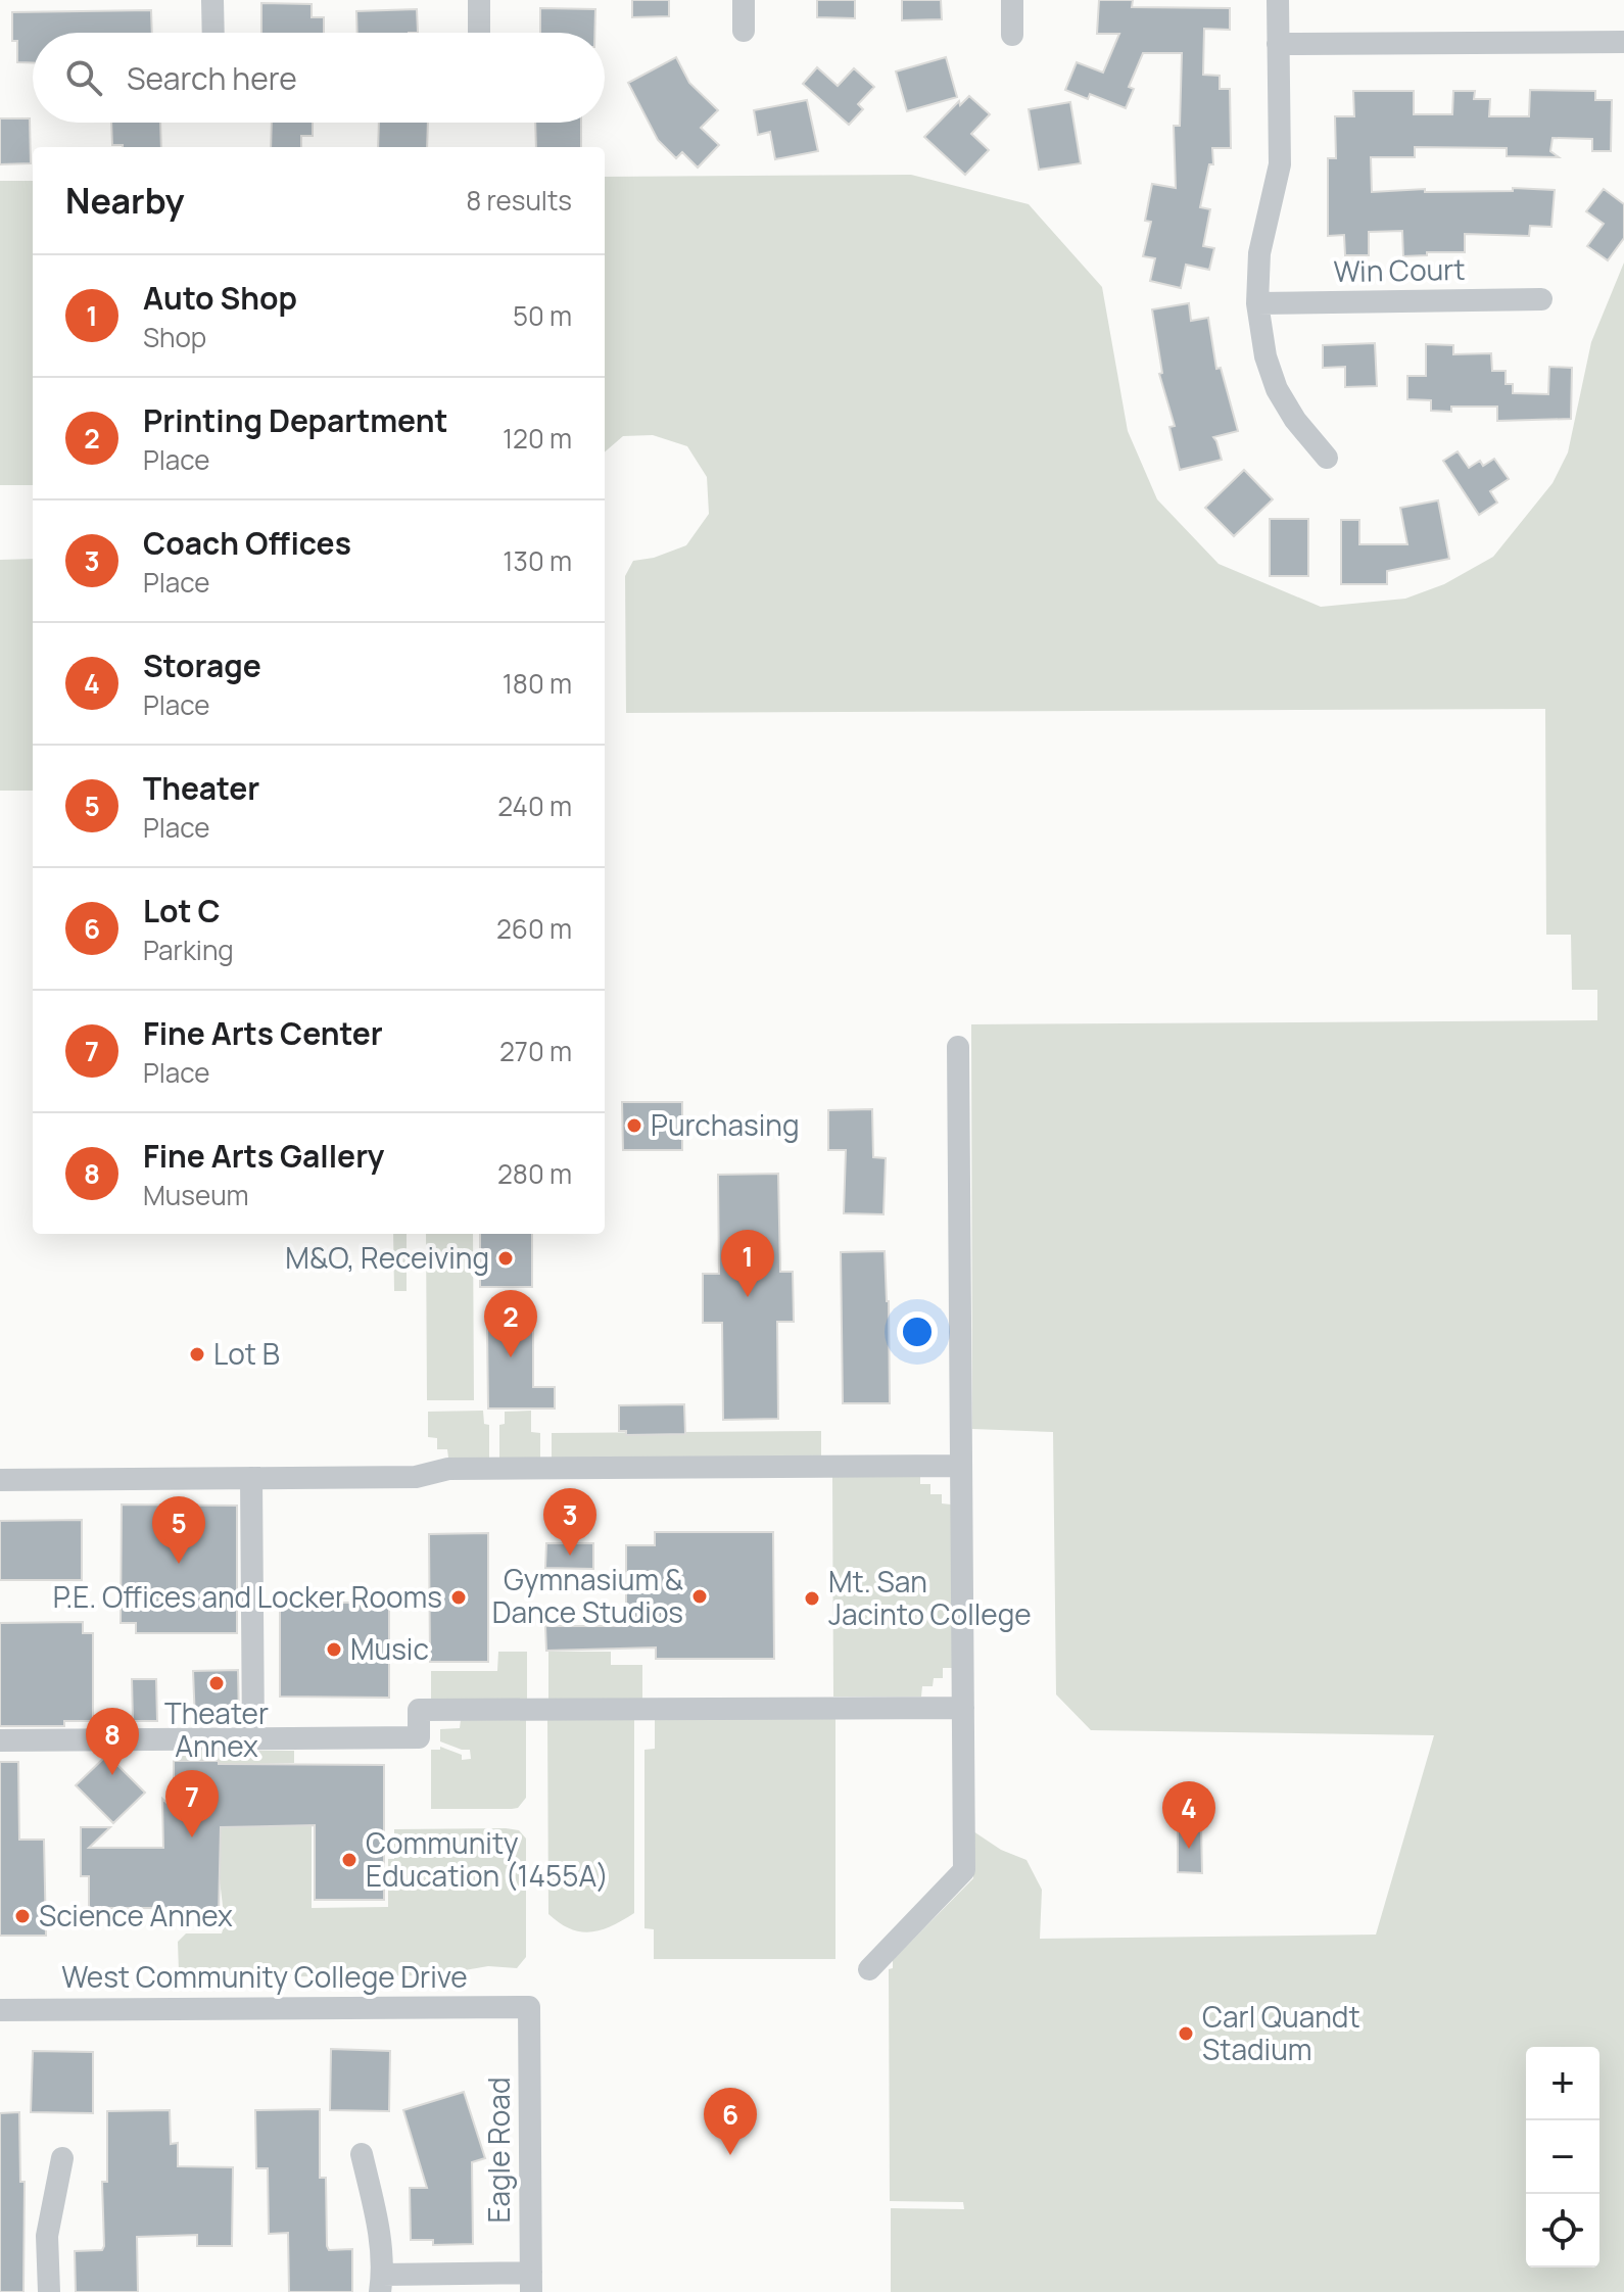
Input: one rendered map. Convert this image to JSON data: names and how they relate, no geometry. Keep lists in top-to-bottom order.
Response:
{
  "streets": {
    "street": ["Win Court", "West Community College Drive", "Eagle Road"]
  },
  "crossings": [
    ["West Community College Drive", "Eagle Road"]
  ],
  "places": [
    "Purchasing",
    "M&O, Receiving",
    "Lot B",
    "Gymnasium & Dance Studios",
    "P.E. Offices and Locker Rooms",
    "Mt. San Jacinto College",
    "Music",
    "Theater Annex",
    "Community Education (1455A)",
    "Science Annex",
    "Carl Quandt Stadium"
  ],
  "page": {
    "search": "Search here",
    "heading": ["Nearby", "8 results"],
    "list": [
      {
        "mark": "1",
        "name": "Auto Shop",
        "note": "Shop",
        "value": "50 m"
      },
      {
        "mark": "2",
        "name": "Printing Department",
        "note": "Place",
        "value": "120 m"
      },
      {
        "mark": "3",
        "name": "Coach Offices",
        "note": "Place",
        "value": "130 m"
      },
      {
        "mark": "4",
        "name": "Storage",
        "note": "Place",
        "value": "180 m"
      },
      {
        "mark": "5",
        "name": "Theater",
        "note": "Place",
        "value": "240 m"
      },
      {
        "mark": "6",
        "name": "Lot C",
        "note": "Parking",
        "value": "260 m"
      },
      {
        "mark": "7",
        "name": "Fine Arts Center",
        "note": "Place",
        "value": "270 m"
      },
      {
        "mark": "8",
        "name": "Fine Arts Gallery",
        "note": "Museum",
        "value": "280 m"
      }
    ],
    "pins": [
      "1",
      "2",
      "3",
      "5",
      "8",
      "7",
      "4",
      "6"
    ],
    "map_buttons": ["+", "−"]
  }
}
